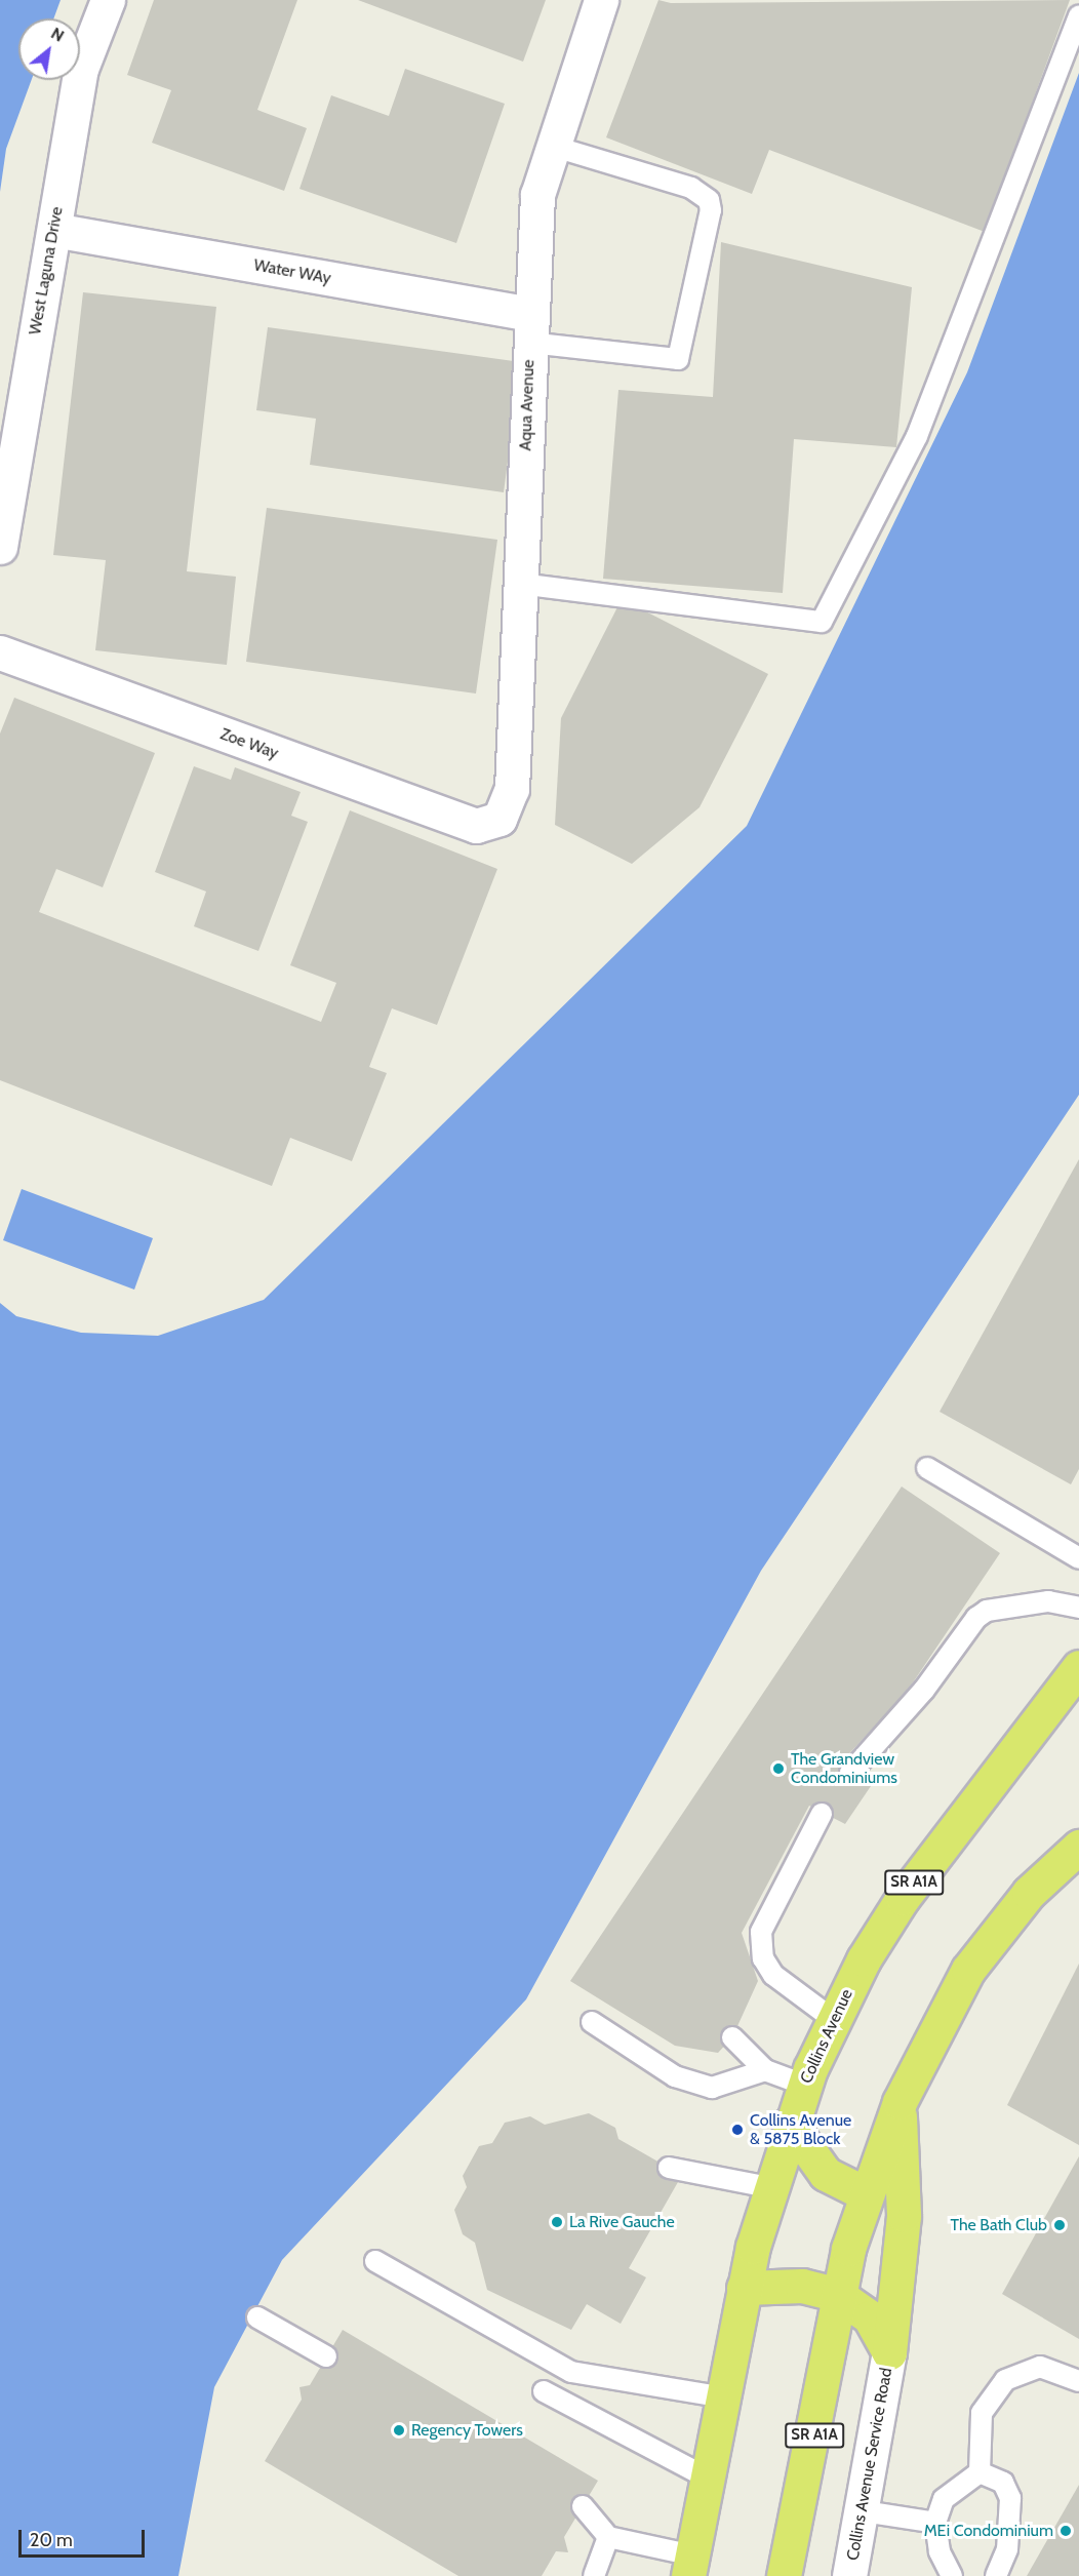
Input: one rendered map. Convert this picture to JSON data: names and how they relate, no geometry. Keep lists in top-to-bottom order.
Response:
{
  "streets": {
    "main road": ["SR A1A", "Collins Avenue"],
    "street": [
      "West Laguna Drive",
      "Water WAy",
      "Aqua Avenue",
      "Zoe Way",
      "Collins Avenue Service Road"
    ]
  },
  "crossings": [
    ["West Laguna Drive", "Water WAy"],
    ["Water WAy", "Aqua Avenue"],
    ["Aqua Avenue", "Zoe Way"]
  ],
  "places": [
    "The Grandview Condominiums",
    "Collins Avenue & 5875 Block",
    "La Rive Gauche",
    "The Bath Club",
    "Regency Towers",
    "MEi Condominium"
  ],
  "scale_bar": "20 m",
  "north": "top right"
}
